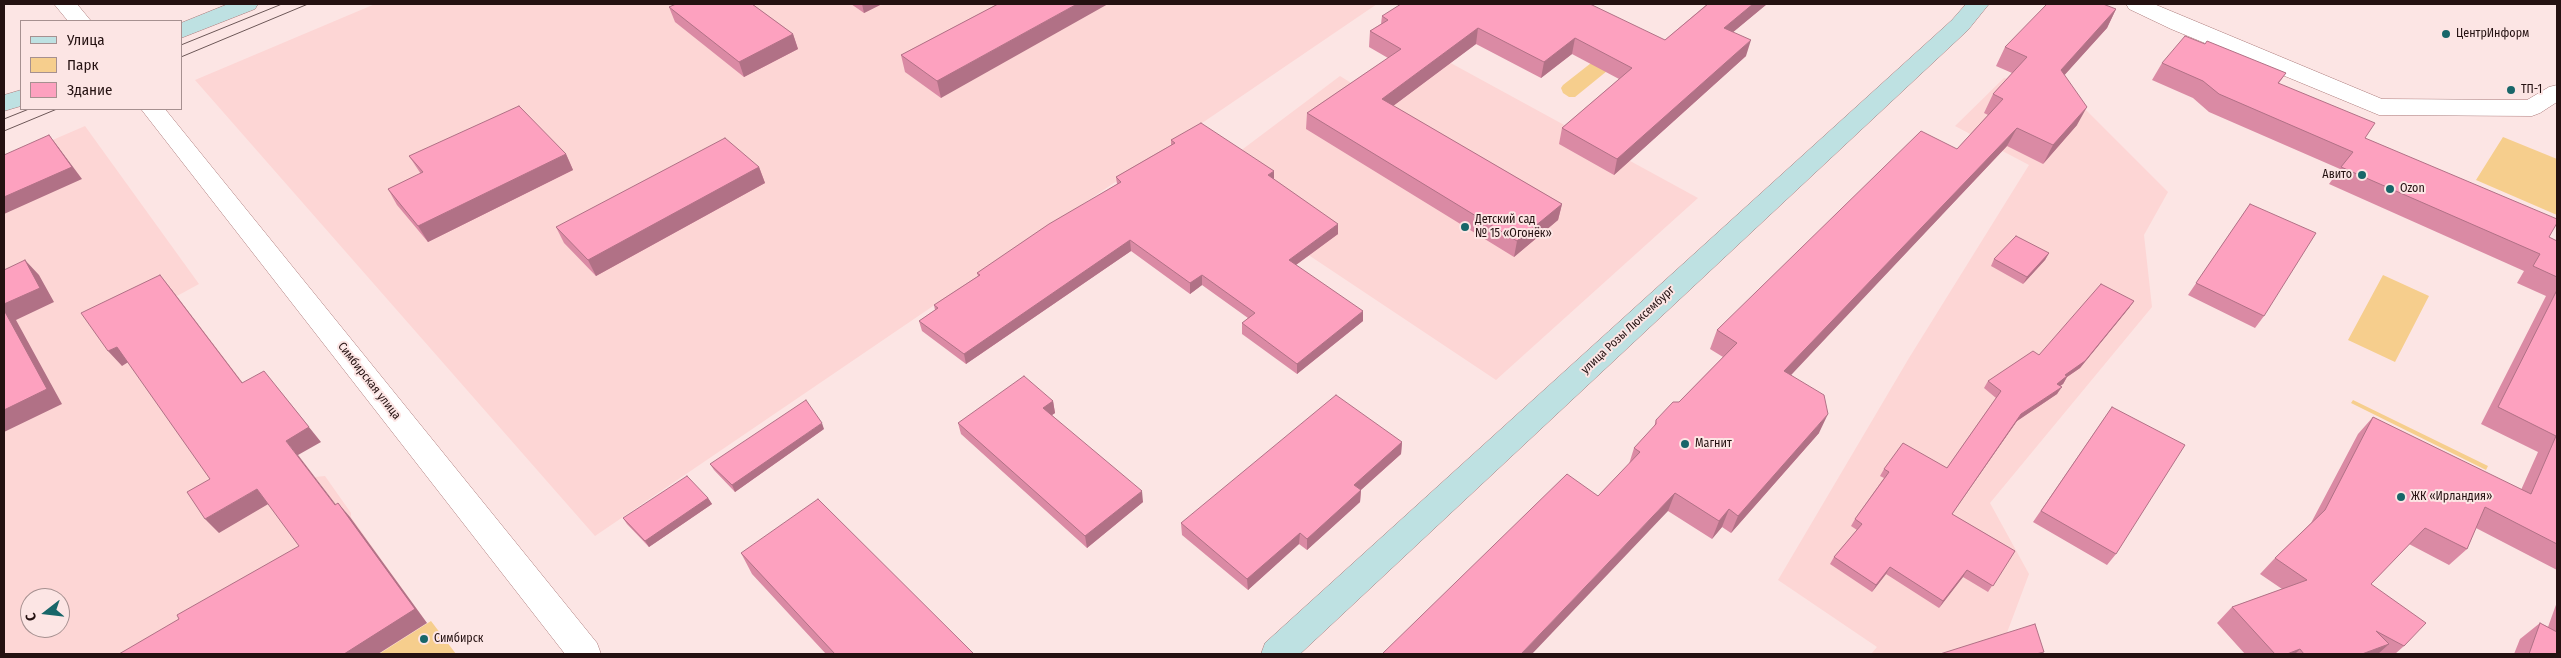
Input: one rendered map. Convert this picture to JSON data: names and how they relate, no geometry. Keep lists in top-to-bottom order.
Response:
{
  "streets": {
    "main road": ["улица Розы Люксембург"],
    "street": ["Симбирская улица"]
  },
  "places": [
    "ЦентрИнформ",
    "ТП-1",
    "Авито",
    "Ozon",
    "Детский сад № 15 «Огонёк»",
    "Магнит",
    "ЖК «Ирландия»",
    "Симбирск"
  ],
  "legend": ["Улица", "Парк", "Здание"],
  "north": "left"
}
